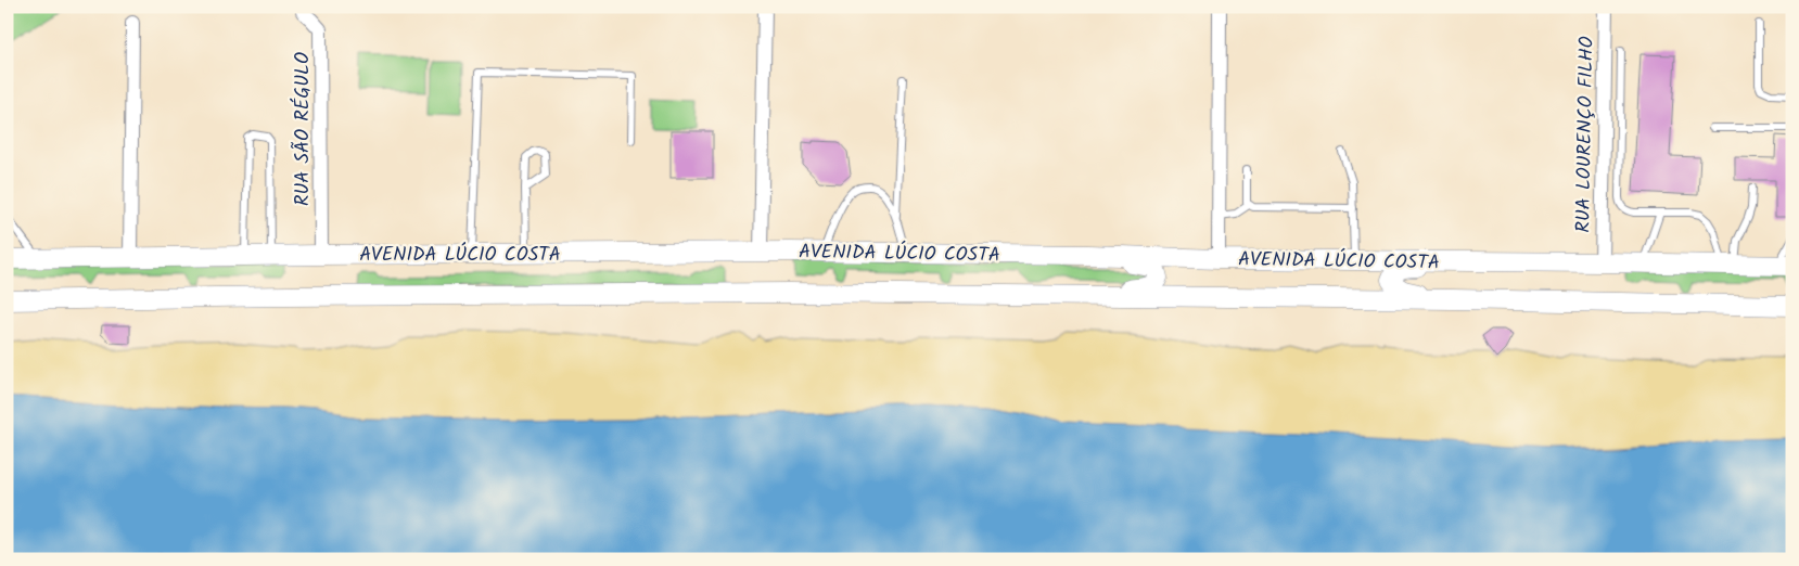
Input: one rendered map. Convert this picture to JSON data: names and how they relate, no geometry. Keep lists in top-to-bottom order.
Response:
{
  "streets": {
    "main road": ["AVENIDA LÚCIO COSTA"],
    "street": ["RUA SÃO RÉGULO", "RUA LOURENÇO FILHO"]
  },
  "crossings": [
    ["RUA SÃO RÉGULO", "AVENIDA LÚCIO COSTA"],
    ["RUA LOURENÇO FILHO", "AVENIDA LÚCIO COSTA"]
  ]
}
